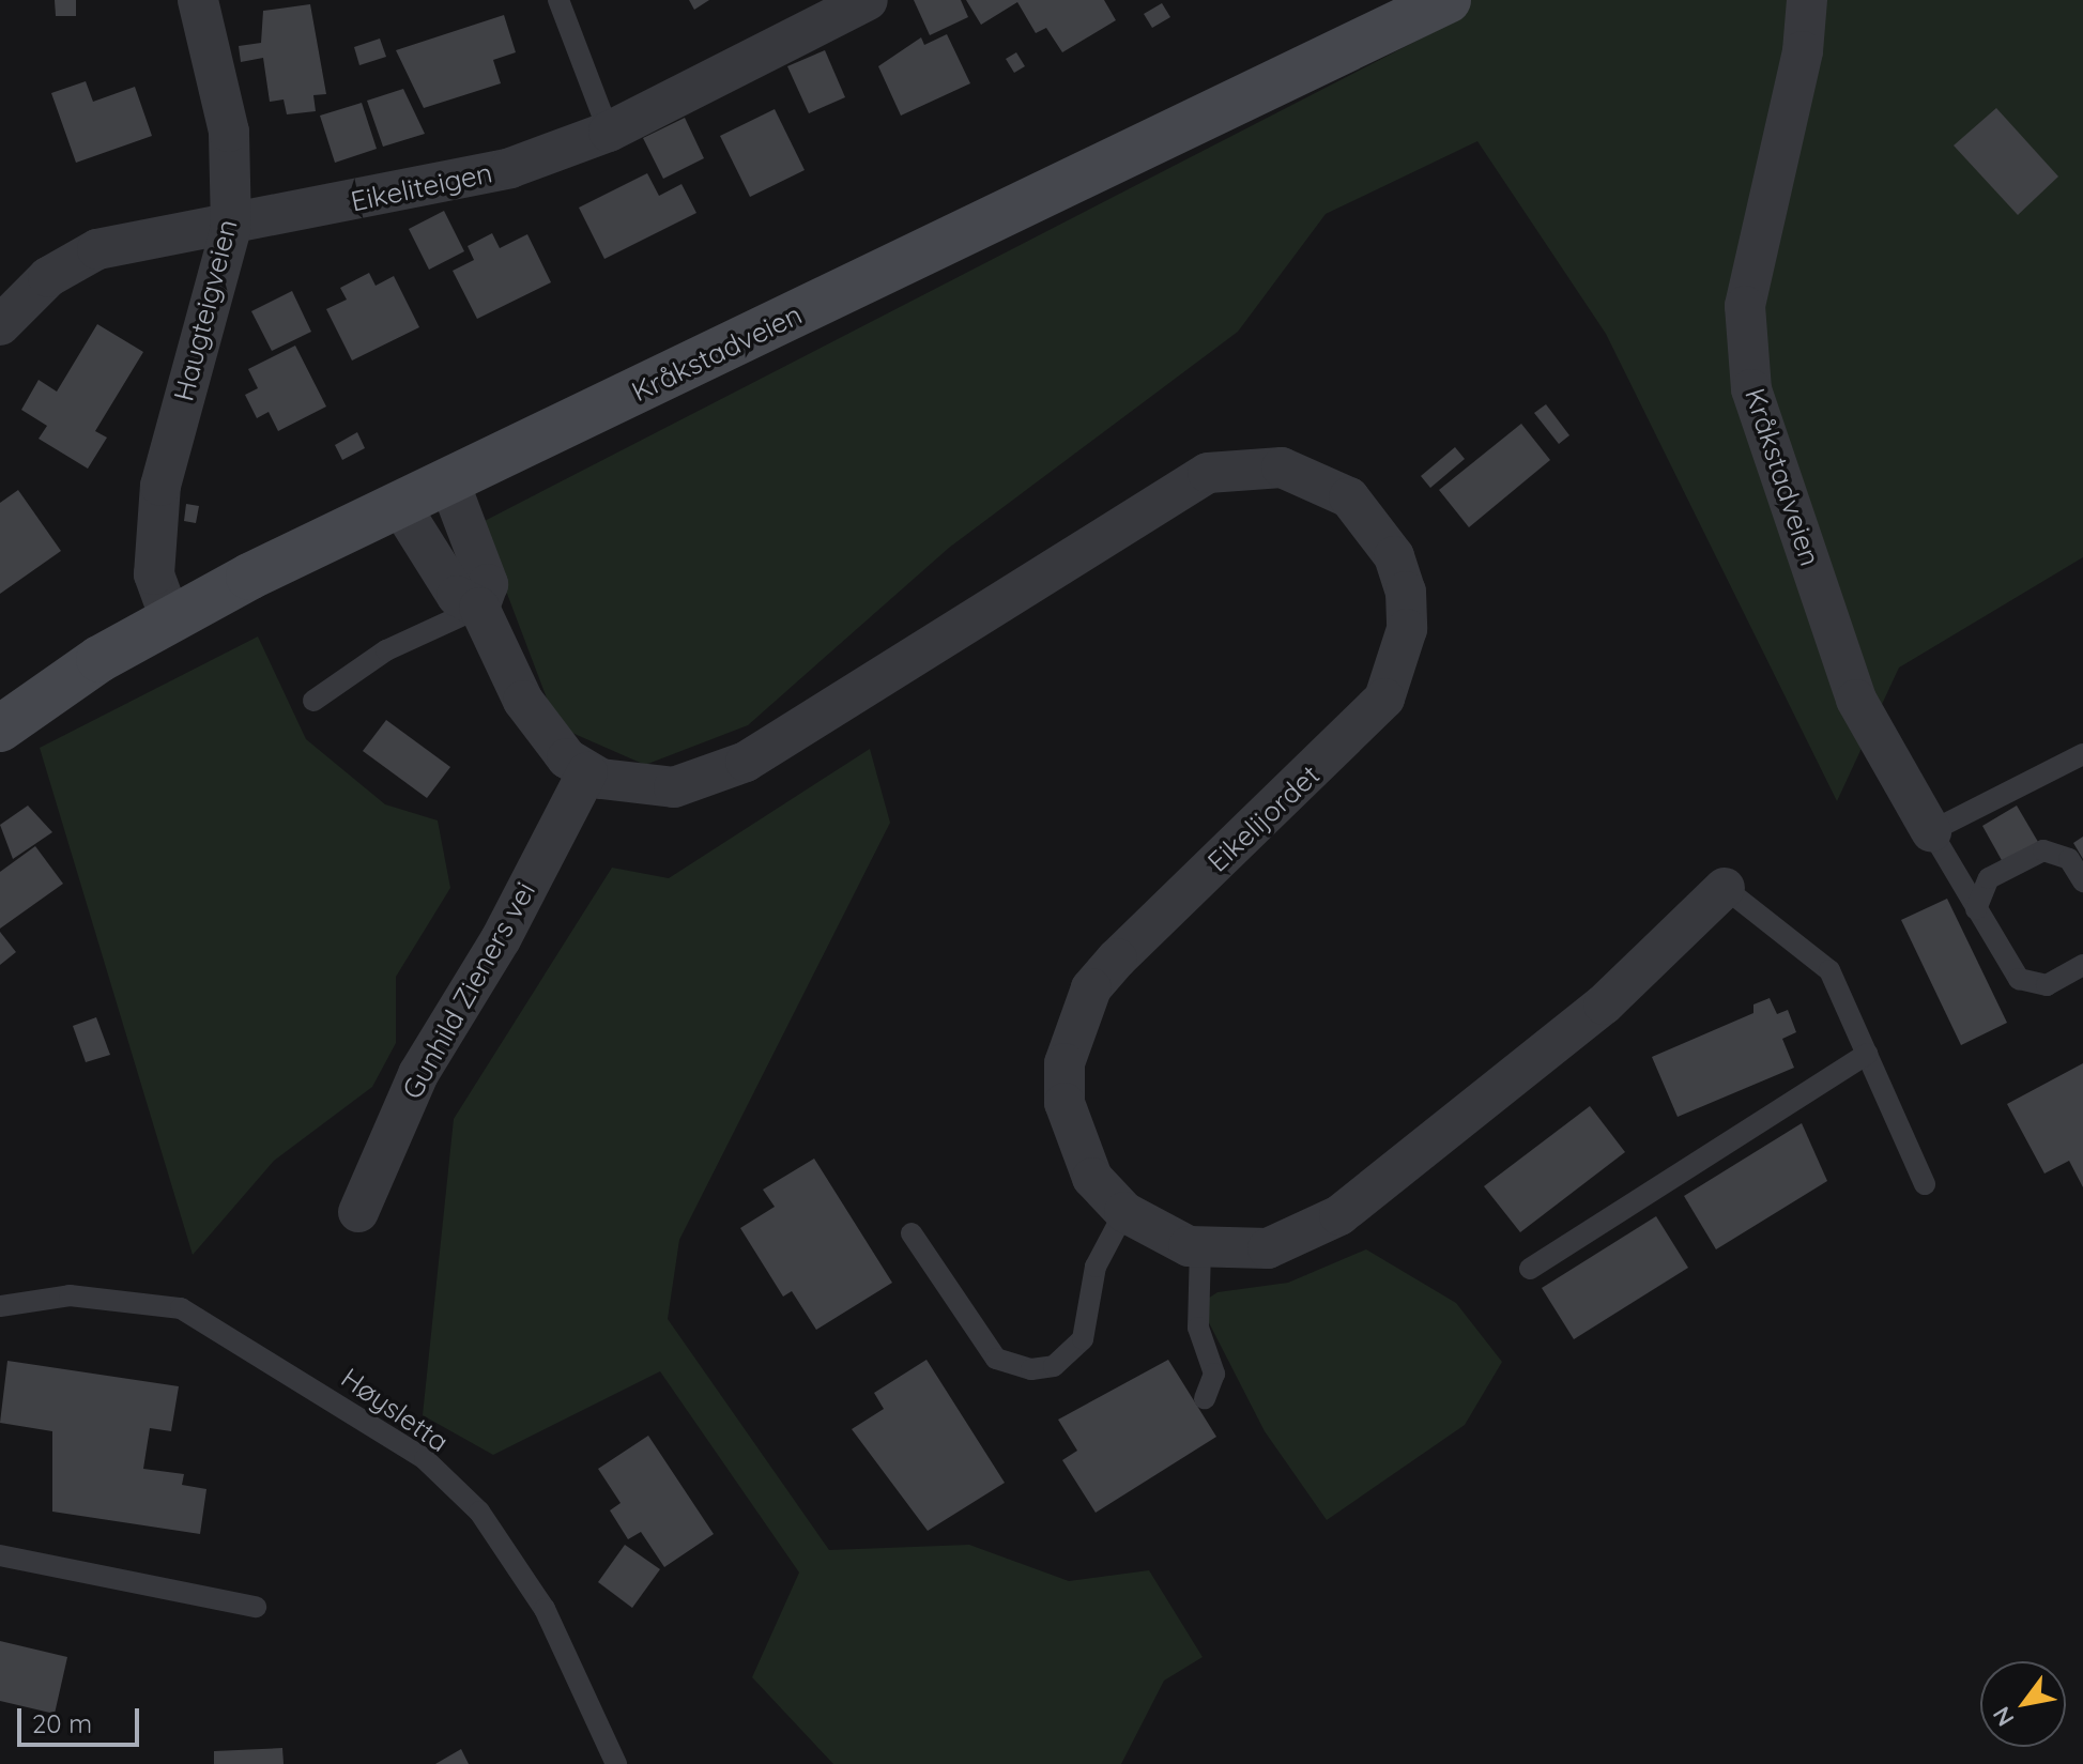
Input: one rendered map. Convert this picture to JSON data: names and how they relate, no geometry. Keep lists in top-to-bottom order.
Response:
{
  "streets": {
    "main road": ["Kråkstadveien"],
    "street": [
      "Eikeliteigen",
      "Haugteigveien",
      "Eikelijordet",
      "Gunhild Zieners vei"
    ],
    "lane": ["Høysletta"]
  },
  "crossings": [
    ["Eikeliteigen", "Haugteigveien"],
    ["Haugteigveien", "Kråkstadveien"],
    ["Kråkstadveien", "Eikelijordet"],
    ["Eikelijordet", "Gunhild Zieners vei"]
  ],
  "scale_bar": "20 m",
  "north": "bottom left"
}
